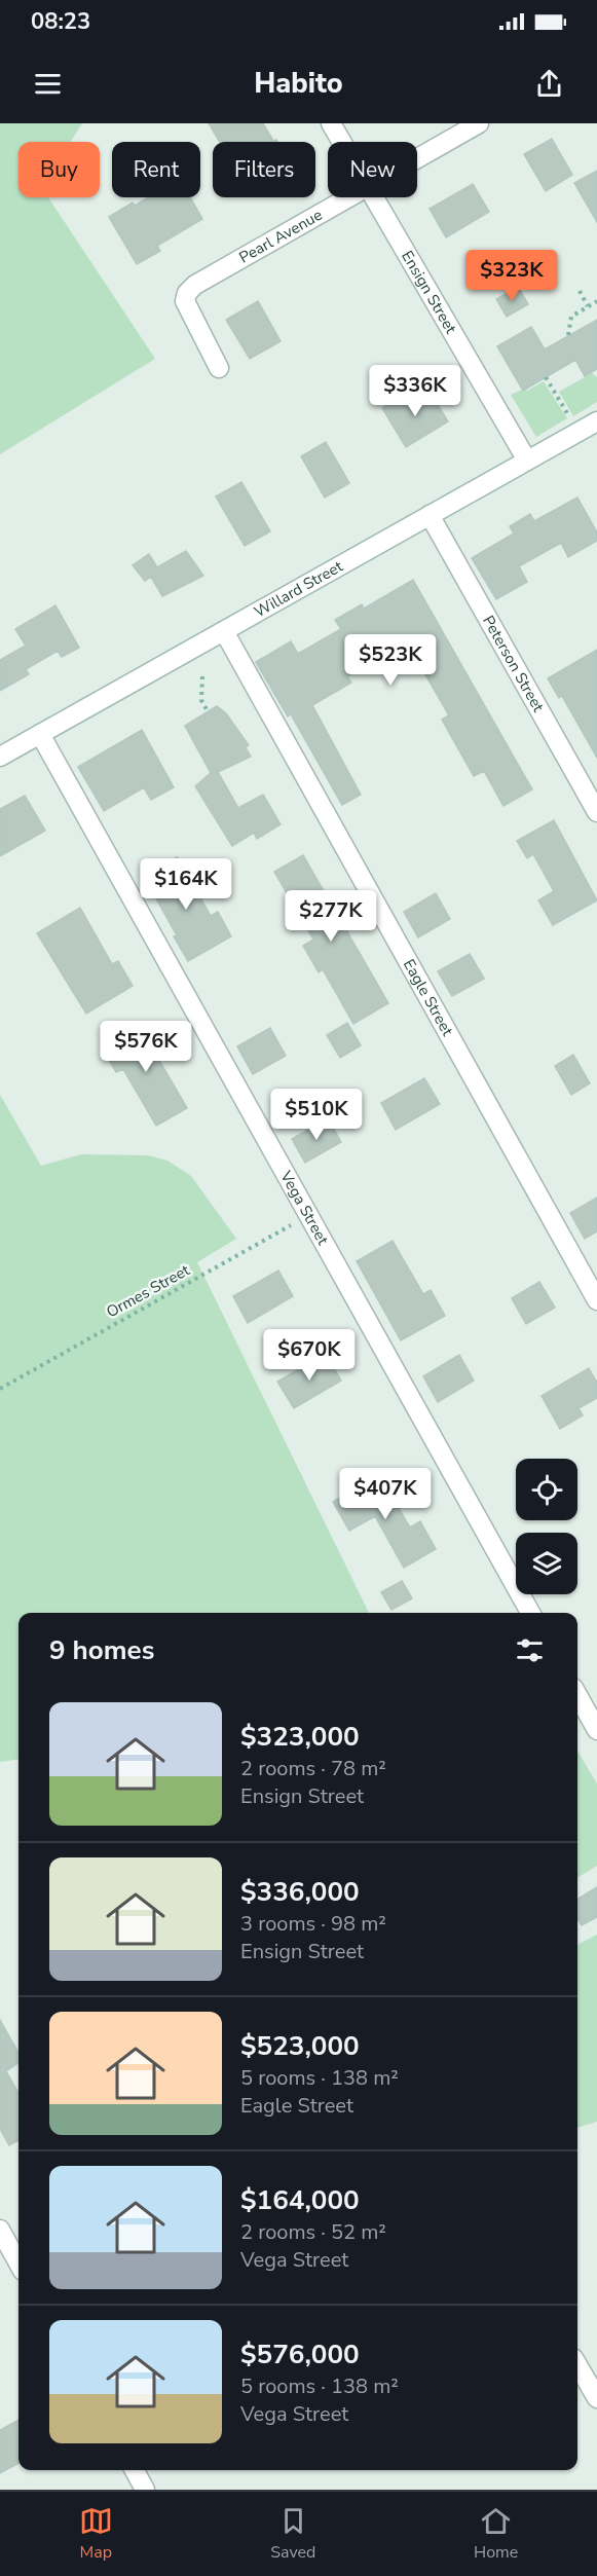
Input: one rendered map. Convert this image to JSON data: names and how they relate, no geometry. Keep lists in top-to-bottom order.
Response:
{
  "streets": {
    "street": [
      "Pearl Avenue",
      "Ensign Street",
      "Willard Street",
      "Peterson Street",
      "Eagle Street",
      "Vega Street"
    ],
    "path": ["Ormes Street"]
  },
  "crossings": [
    ["Ensign Street", "Willard Street"],
    ["Willard Street", "Peterson Street"],
    ["Willard Street", "Eagle Street"],
    ["Willard Street", "Vega Street"],
    ["Vega Street", "Ormes Street"]
  ],
  "page": {
    "status": "08:23",
    "header": "Habito",
    "chip": [
      "Buy",
      "Rent",
      "Filters",
      "New"
    ],
    "price": [
      "$323K",
      "$336K",
      "$523K",
      "$164K",
      "$277K",
      "$576K",
      "$510K",
      "$670K",
      "$407K"
    ],
    "heading": "9 homes",
    "list": [
      {
        "name": "$323,000",
        "note": "2 rooms · 78 m² · Ensign Street"
      },
      {
        "name": "$336,000",
        "note": "3 rooms · 98 m² · Ensign Street"
      },
      {
        "name": "$523,000",
        "note": "5 rooms · 138 m² · Eagle Street"
      },
      {
        "name": "$164,000",
        "note": "2 rooms · 52 m² · Vega Street"
      },
      {
        "name": "$576,000",
        "note": "5 rooms · 138 m² · Vega Street"
      }
    ],
    "tabs": ["Map", "Saved", "Home"]
  }
}
